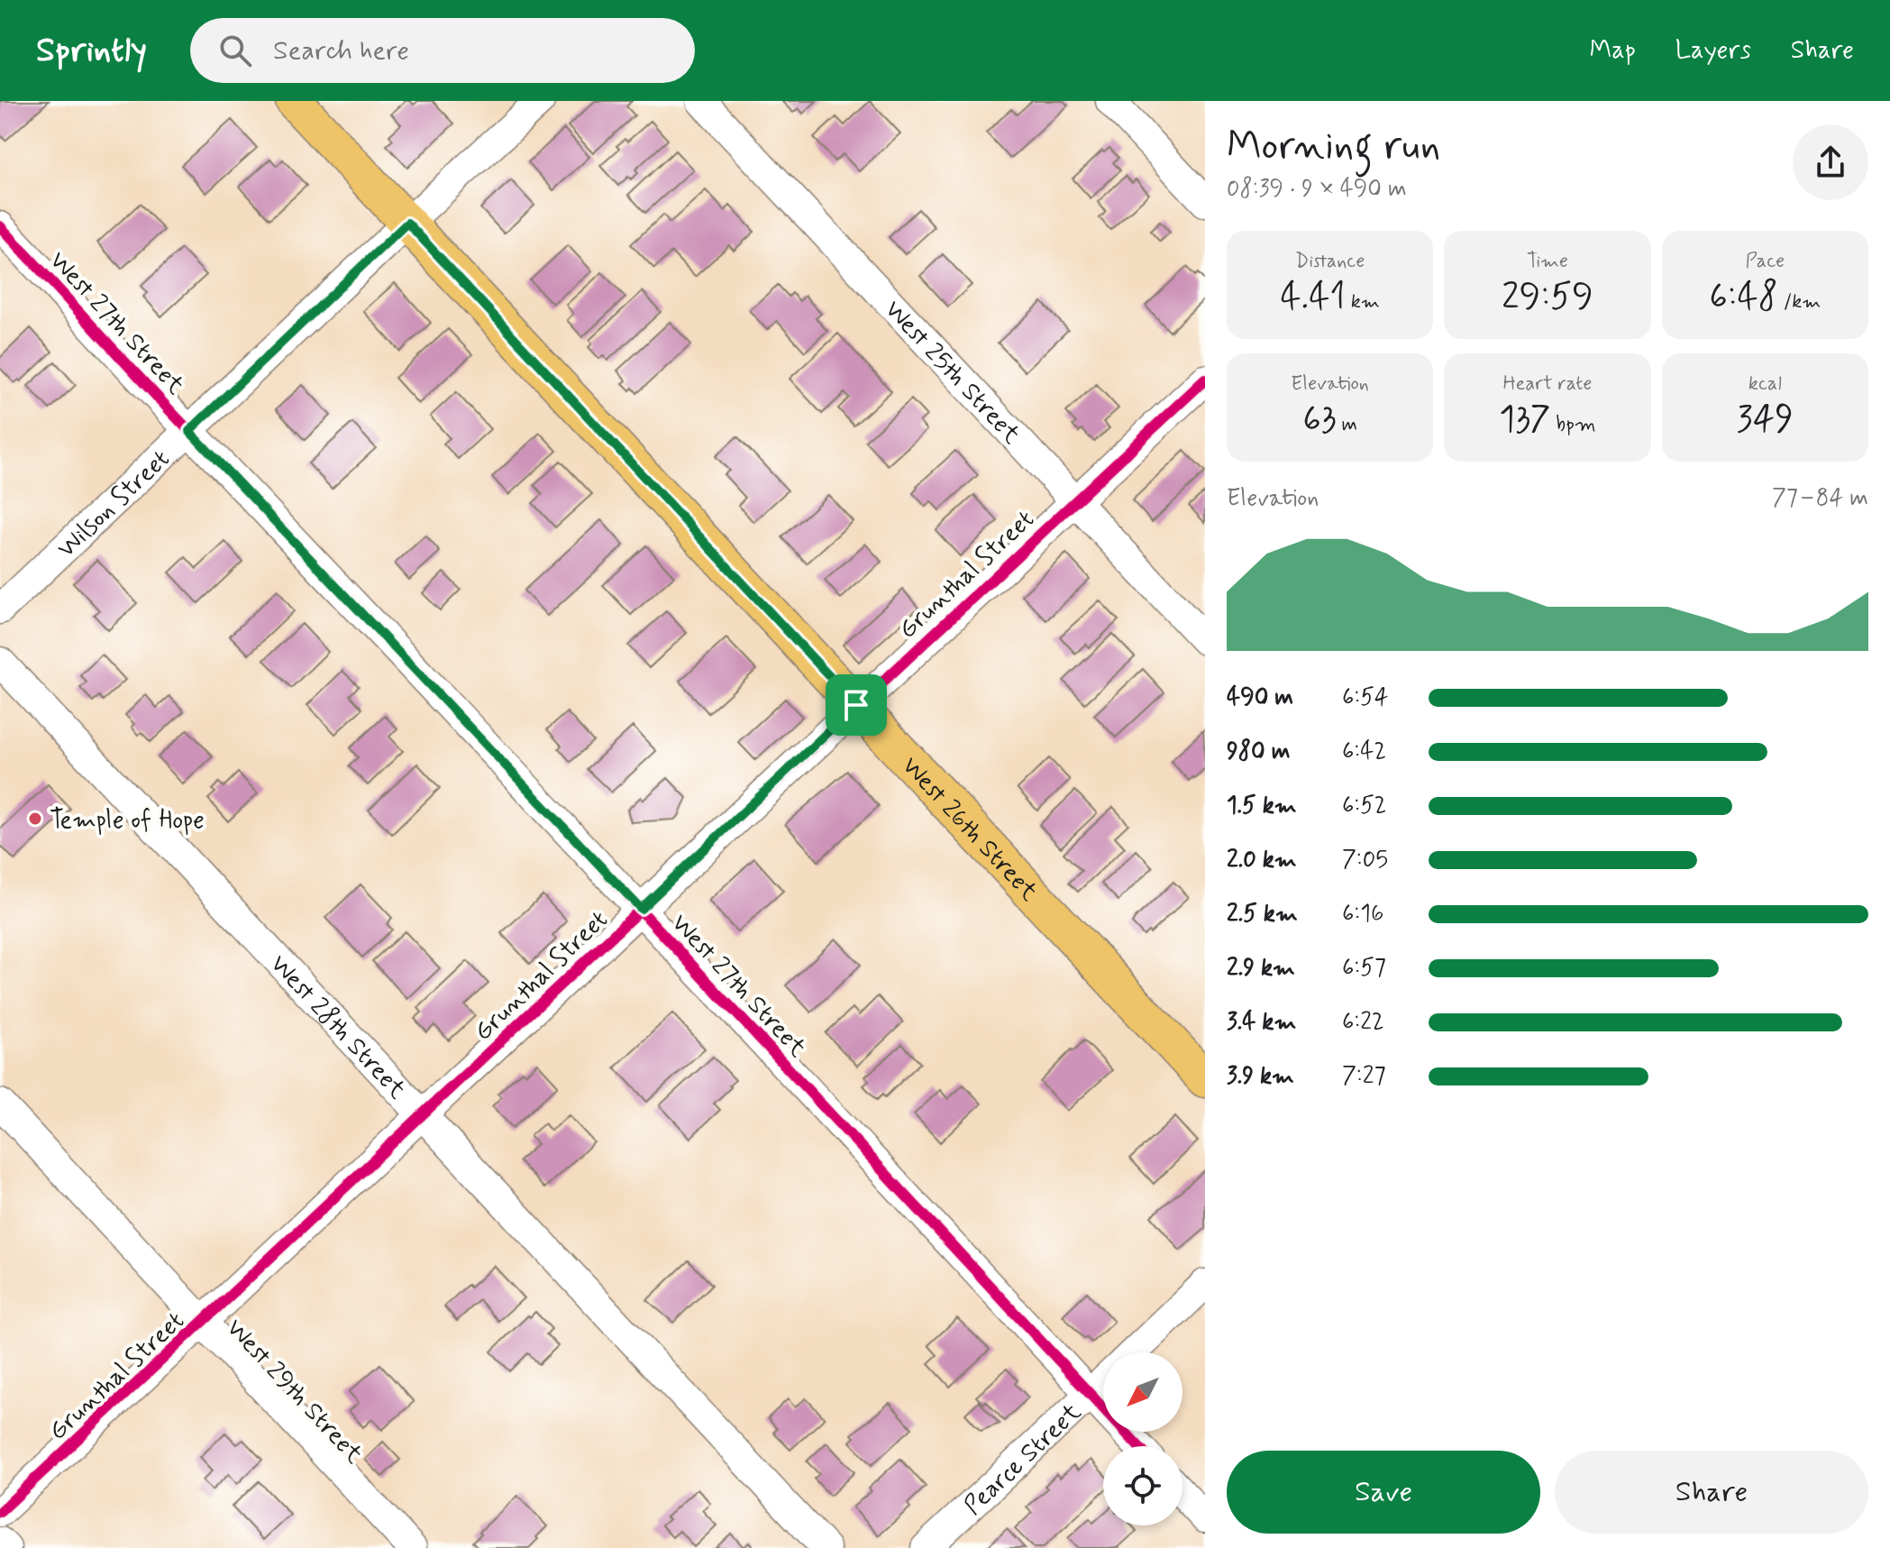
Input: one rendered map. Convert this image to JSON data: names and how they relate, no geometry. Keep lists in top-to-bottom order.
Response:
{
  "streets": {
    "main road": ["West 26th Street"],
    "street": [
      "West 27th Street",
      "West 25th Street",
      "Wilson Street",
      "Grunthal Street",
      "West 28th Street",
      "West 29th Street",
      "Pearce Street"
    ]
  },
  "crossings": [
    ["West 27th Street", "Wilson Street"],
    ["West 27th Street", "Grunthal Street"],
    ["West 27th Street", "Pearce Street"],
    ["West 25th Street", "Grunthal Street"],
    ["Wilson Street", "West 26th Street"],
    ["Grunthal Street", "West 26th Street"],
    ["Grunthal Street", "West 28th Street"],
    ["Grunthal Street", "West 29th Street"]
  ],
  "places": ["Temple of Hope"],
  "north": "bottom left",
  "page": {
    "header": "Sprintly",
    "search": "Search here",
    "nav": ["Map", "Layers", "Share"],
    "heading": ["Morning run", "08:39 · 9 × 490 m"],
    "stats": [
      ["Distance", "4.41 km"],
      ["Time", "29:59"],
      ["Pace", "6:48 /km"],
      ["Elevation", "63 m"],
      ["Heart rate", "137 bpm"],
      ["kcal", "349"]
    ],
    "chart": ["Elevation", "77–84 m"],
    "list": [
      {
        "name": "490 m",
        "note": "6:54"
      },
      {
        "name": "980 m",
        "note": "6:42"
      },
      {
        "name": "1.5 km",
        "note": "6:52"
      },
      {
        "name": "2.0 km",
        "note": "7:05"
      },
      {
        "name": "2.5 km",
        "note": "6:16"
      },
      {
        "name": "2.9 km",
        "note": "6:57"
      },
      {
        "name": "3.4 km",
        "note": "6:22"
      },
      {
        "name": "3.9 km",
        "note": "7:27"
      }
    ],
    "buttons": ["Save", "Share"]
  }
}
